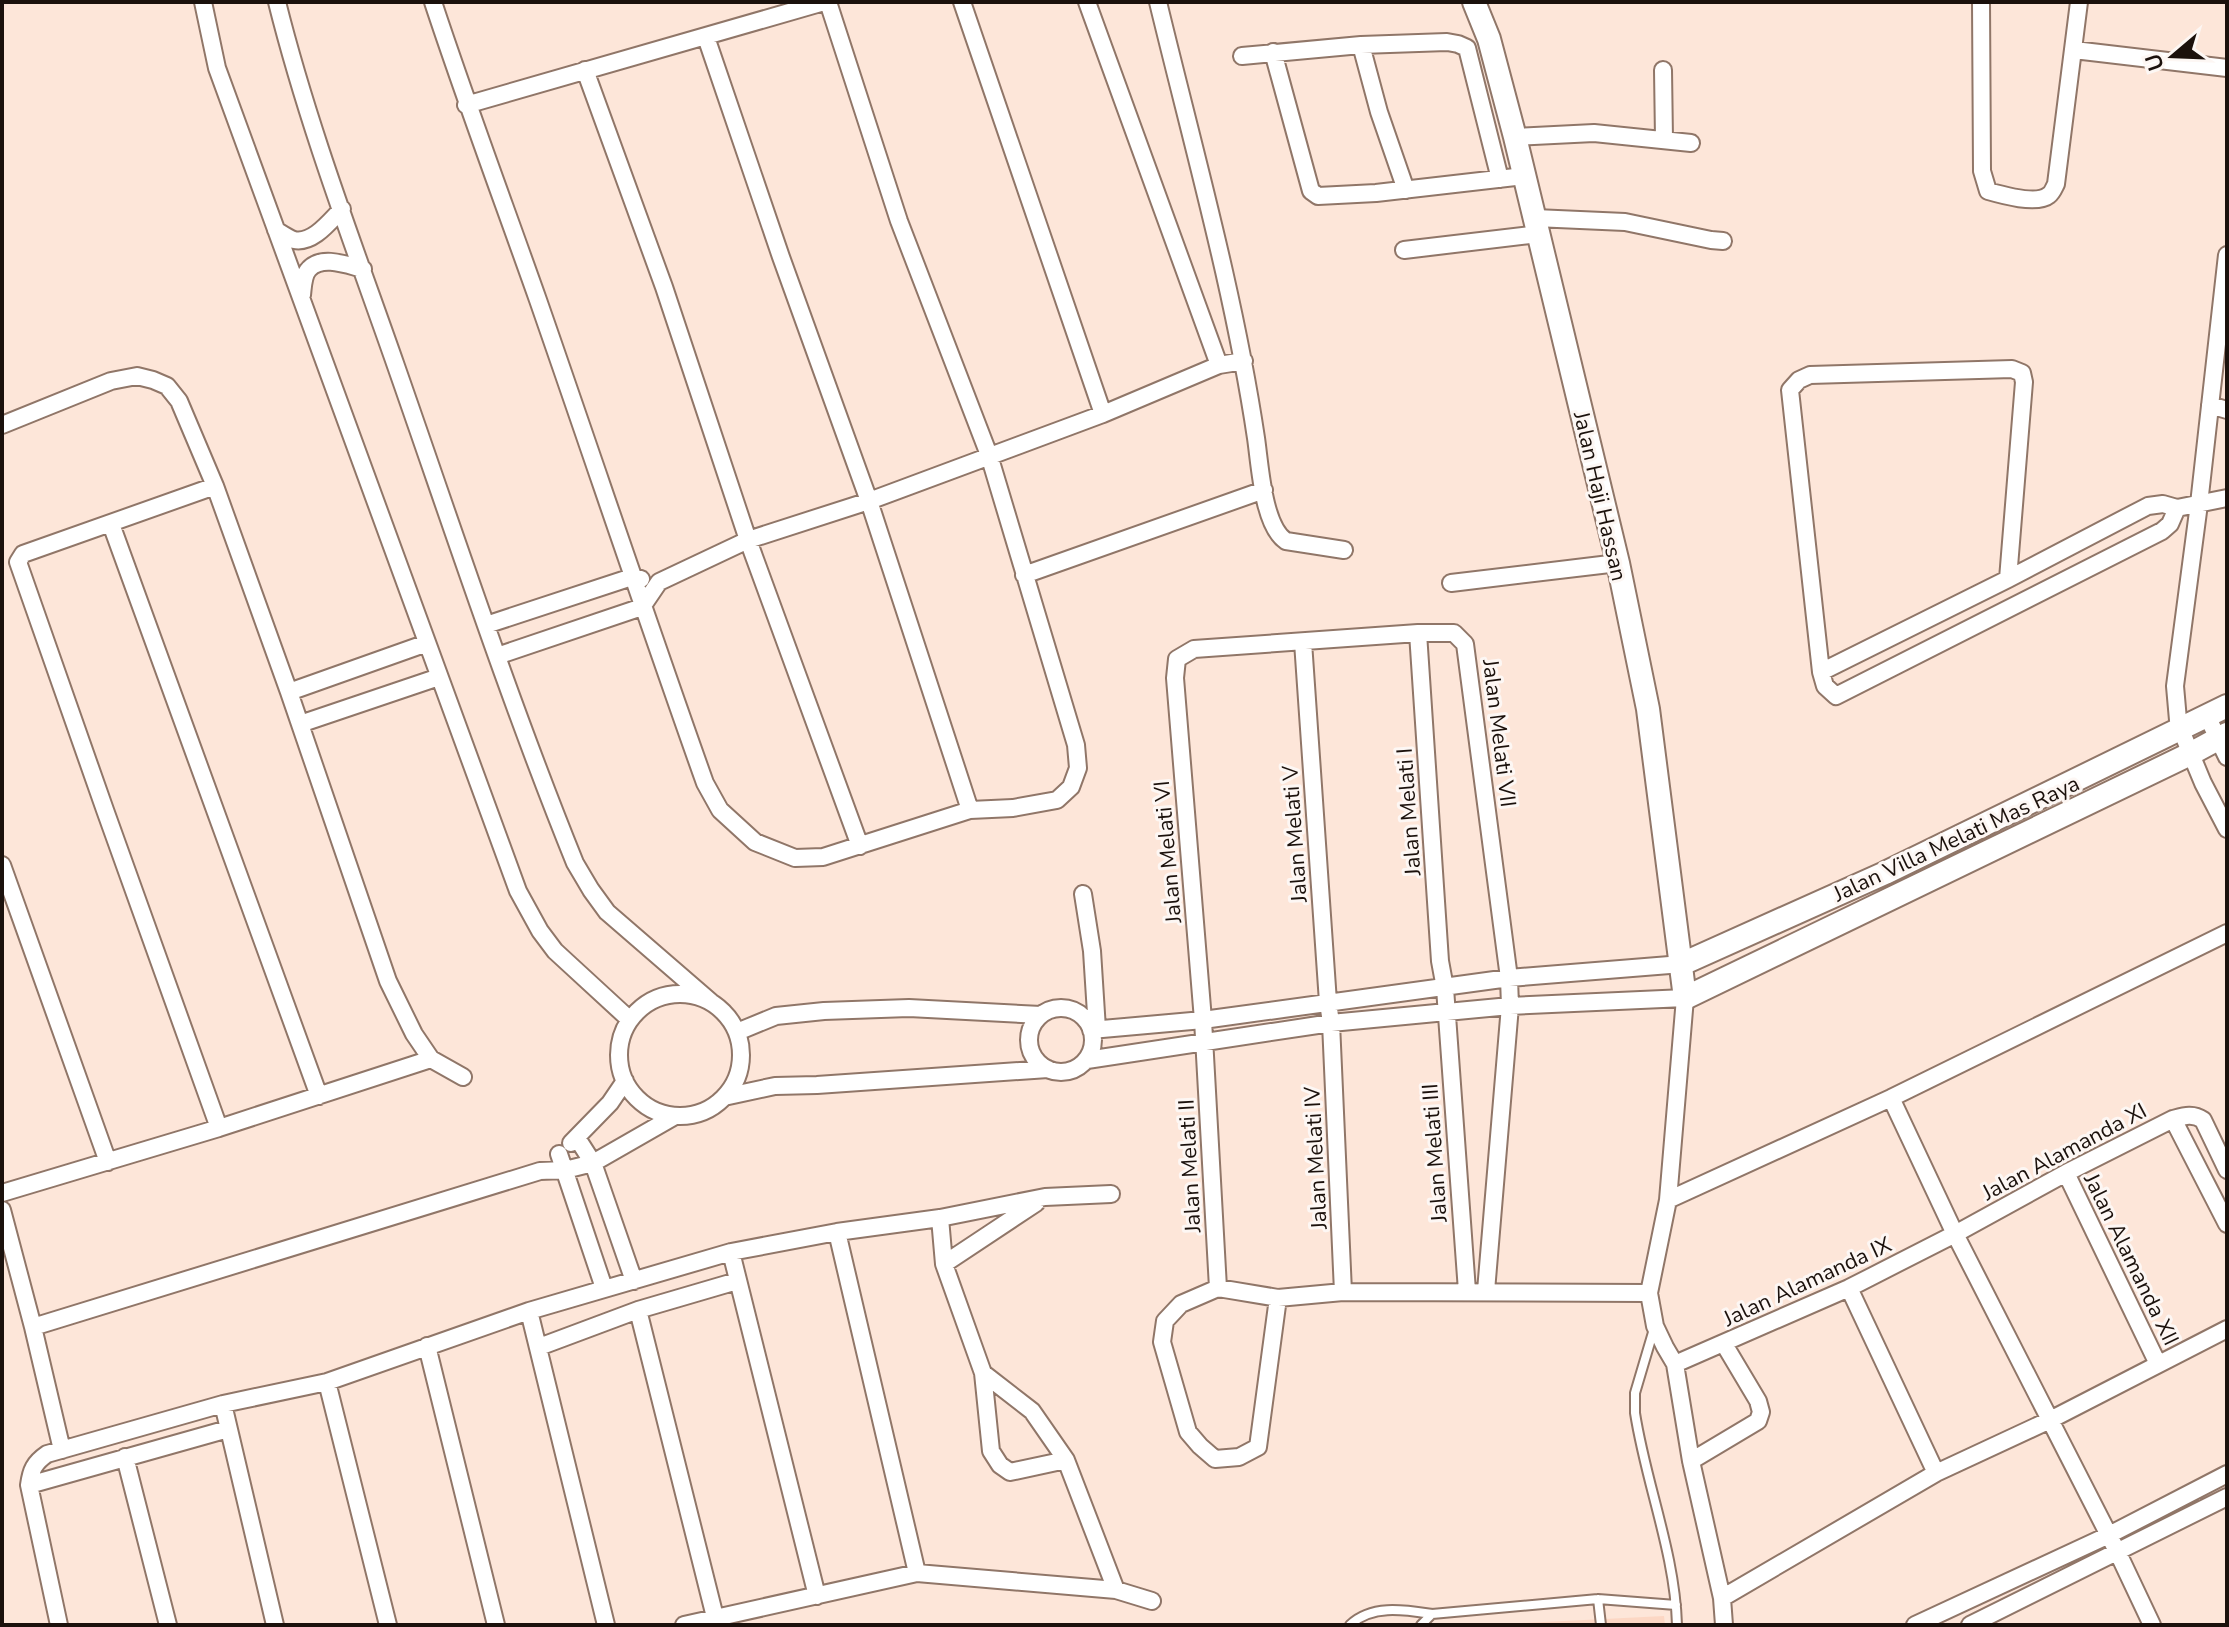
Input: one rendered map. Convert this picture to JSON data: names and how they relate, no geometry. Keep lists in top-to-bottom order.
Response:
{
  "streets": {
    "street": [
      "Jalan Haji Hassan",
      "Jalan Melati VII",
      "Jalan Melati I",
      "Jalan Melati V",
      "Jalan Villa Melati Mas Raya",
      "Jalan Melati VI",
      "Jalan Alamanda XI",
      "Jalan Melati III",
      "Jalan Melati IV",
      "Jalan Melati II",
      "Jalan Alamanda XII",
      "Jalan Alamanda IX"
    ]
  },
  "crossings": [
    ["Jalan Haji Hassan", "Jalan Villa Melati Mas Raya"],
    ["Jalan Melati VII", "Jalan Melati I"],
    ["Jalan Melati VII", "Jalan Melati V"],
    ["Jalan Melati VII", "Jalan Melati VI"],
    ["Jalan Melati I", "Jalan Melati III"],
    ["Jalan Melati V", "Jalan Melati IV"],
    ["Jalan Melati VI", "Jalan Melati II"],
    ["Jalan Alamanda XI", "Jalan Alamanda XII"],
    ["Jalan Alamanda XI", "Jalan Alamanda IX"]
  ],
  "north": "left"
}
